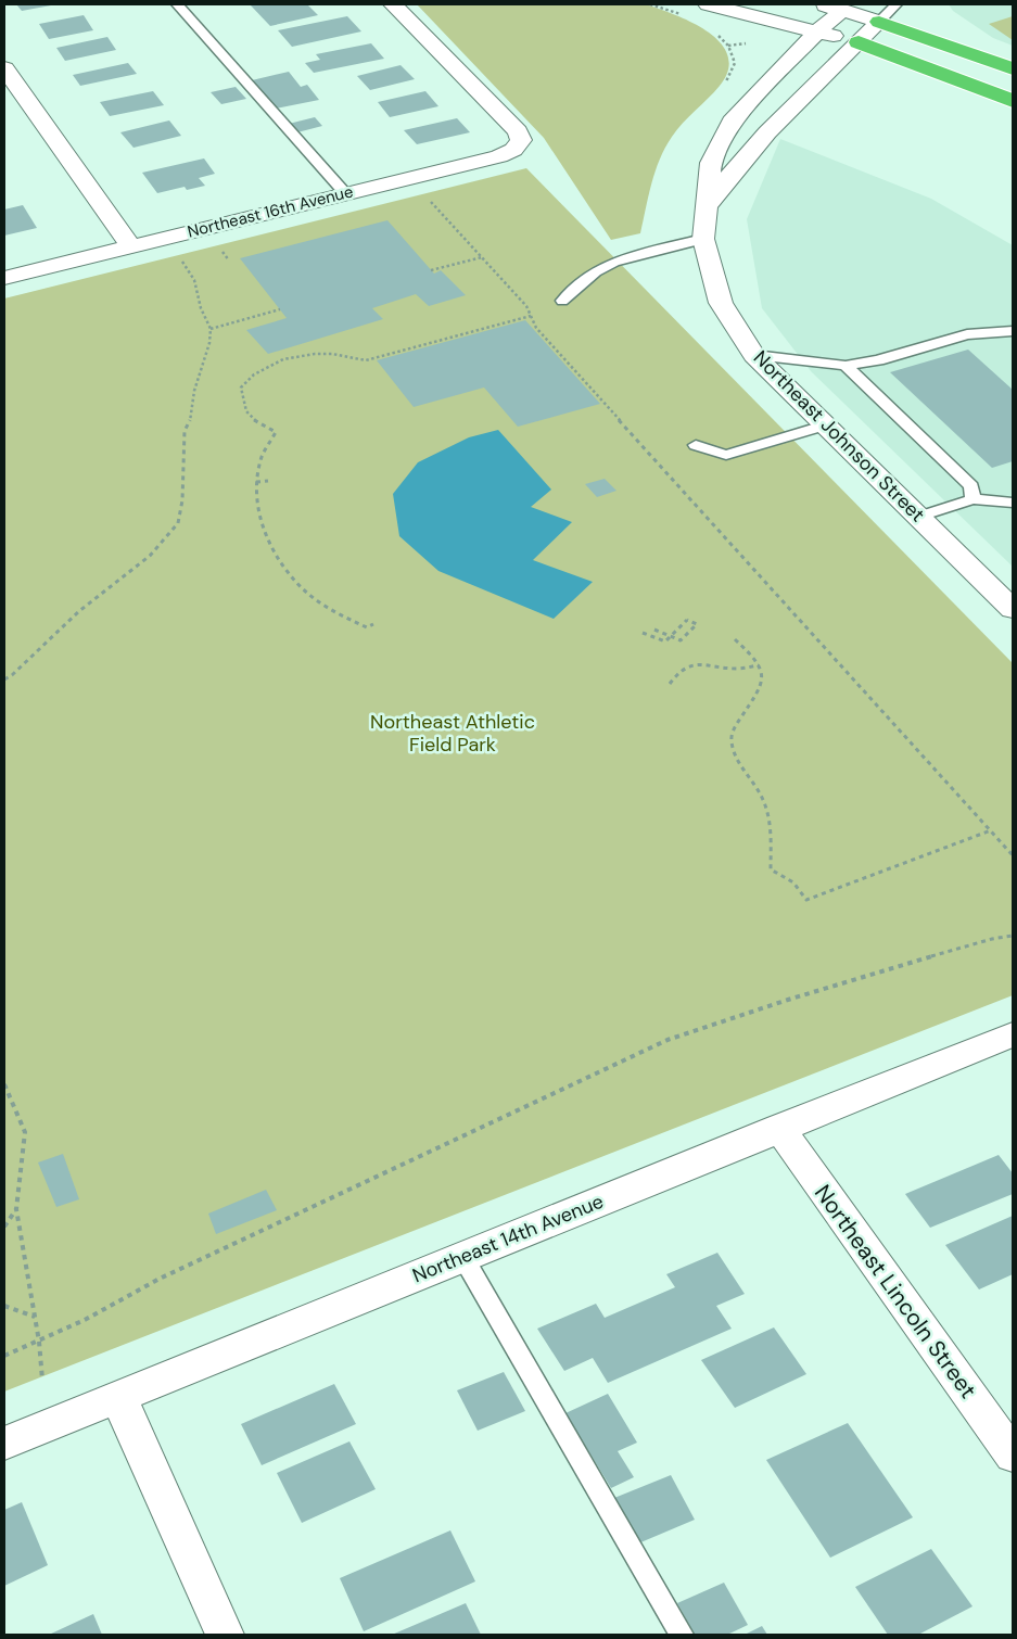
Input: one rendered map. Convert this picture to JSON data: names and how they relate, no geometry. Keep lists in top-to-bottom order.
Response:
{
  "streets": {
    "street": [
      "Northeast 16th Avenue",
      "Northeast Johnson Street",
      "Northeast 14th Avenue",
      "Northeast Lincoln Street"
    ]
  },
  "crossings": [
    ["Northeast 14th Avenue", "Northeast Lincoln Street"]
  ],
  "parks": ["Northeast Athletic Field Park"]
}
